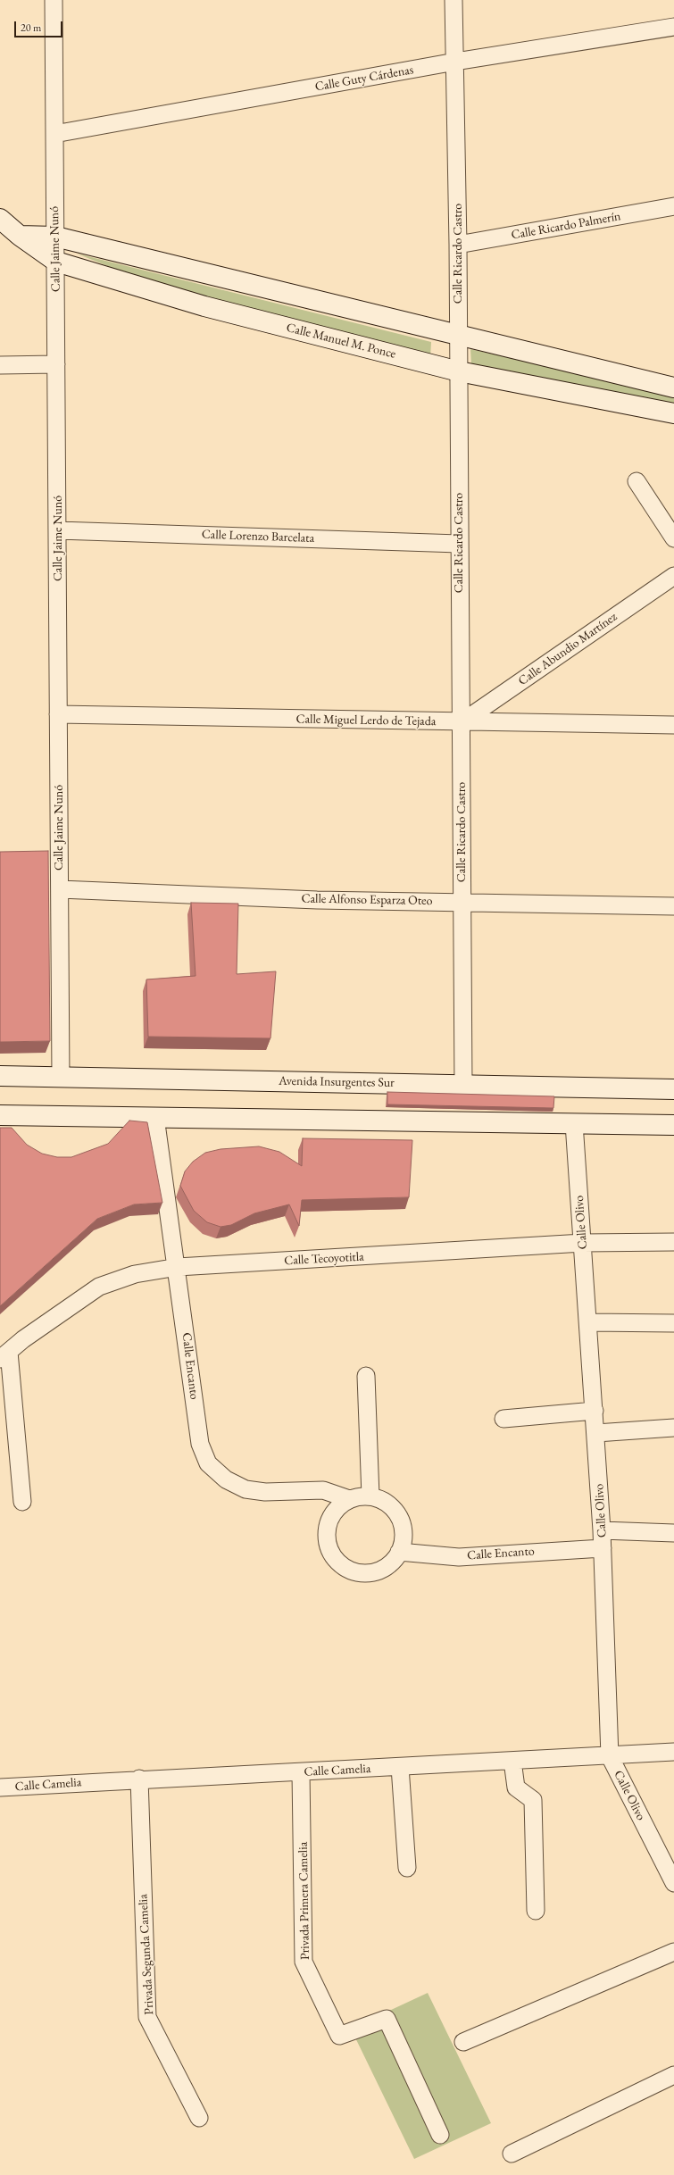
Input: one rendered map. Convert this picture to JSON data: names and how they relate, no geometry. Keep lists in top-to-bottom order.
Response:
{
  "streets": {
    "street": [
      "Calle Guty Cárdenas",
      "Calle Ricardo Palmerín",
      "Calle Jaime Nunó",
      "Calle Ricardo Castro",
      "Calle Manuel M. Ponce",
      "Calle Lorenzo Barcelata",
      "Calle Abundio Martínez",
      "Calle Miguel Lerdo de Tejada",
      "Calle Alfonso Esparza Oteo",
      "Avenida Insurgentes Sur",
      "Calle Olivo",
      "Calle Tecoyotitla",
      "Calle Encanto",
      "Calle Camelia",
      "Privada Primera Camelia",
      "Privada Segunda Camelia"
    ]
  },
  "crossings": [
    ["Calle Guty Cárdenas", "Calle Jaime Nunó"],
    ["Calle Guty Cárdenas", "Calle Ricardo Castro"],
    ["Calle Ricardo Palmerín", "Calle Ricardo Castro"],
    ["Calle Jaime Nunó", "Calle Manuel M. Ponce"],
    ["Calle Jaime Nunó", "Calle Lorenzo Barcelata"],
    ["Calle Jaime Nunó", "Calle Miguel Lerdo de Tejada"],
    ["Calle Jaime Nunó", "Calle Alfonso Esparza Oteo"],
    ["Calle Jaime Nunó", "Avenida Insurgentes Sur"],
    ["Calle Ricardo Castro", "Calle Manuel M. Ponce"],
    ["Calle Ricardo Castro", "Calle Lorenzo Barcelata"],
    ["Calle Ricardo Castro", "Calle Abundio Martínez"],
    ["Calle Ricardo Castro", "Calle Miguel Lerdo de Tejada"],
    ["Calle Ricardo Castro", "Calle Alfonso Esparza Oteo"],
    ["Calle Ricardo Castro", "Avenida Insurgentes Sur"],
    ["Calle Abundio Martínez", "Calle Miguel Lerdo de Tejada"],
    ["Calle Olivo", "Calle Tecoyotitla"],
    ["Calle Olivo", "Calle Encanto"],
    ["Calle Olivo", "Calle Camelia"],
    ["Calle Tecoyotitla", "Calle Encanto"],
    ["Calle Camelia", "Privada Primera Camelia"],
    ["Calle Camelia", "Privada Segunda Camelia"]
  ],
  "scale_bar": "20 m"
}
